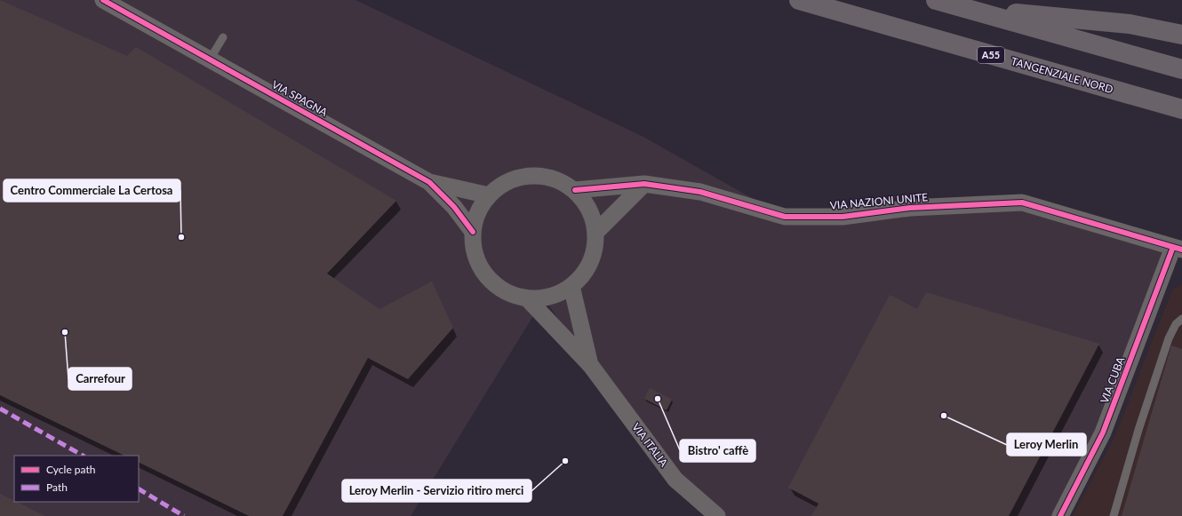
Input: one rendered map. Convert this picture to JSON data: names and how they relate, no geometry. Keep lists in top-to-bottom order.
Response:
{
  "streets": {
    "highway": ["A55", "TANGENZIALE NORD"],
    "street": [
      "VIA SPAGNA",
      "VIA NAZIONI UNITE",
      "VIA CUBA",
      "VIA ITALIA"
    ]
  },
  "crossings": [
    ["VIA SPAGNA", "VIA NAZIONI UNITE"],
    ["VIA SPAGNA", "VIA ITALIA"],
    ["VIA NAZIONI UNITE", "VIA CUBA"],
    ["VIA NAZIONI UNITE", "VIA ITALIA"]
  ],
  "places": [
    "Centro Commerciale La Certosa",
    "Carrefour",
    "Bistro' caffè",
    "Leroy Merlin",
    "Leroy Merlin - Servizio ritiro merci"
  ],
  "legend": ["Cycle path", "Path"]
}
